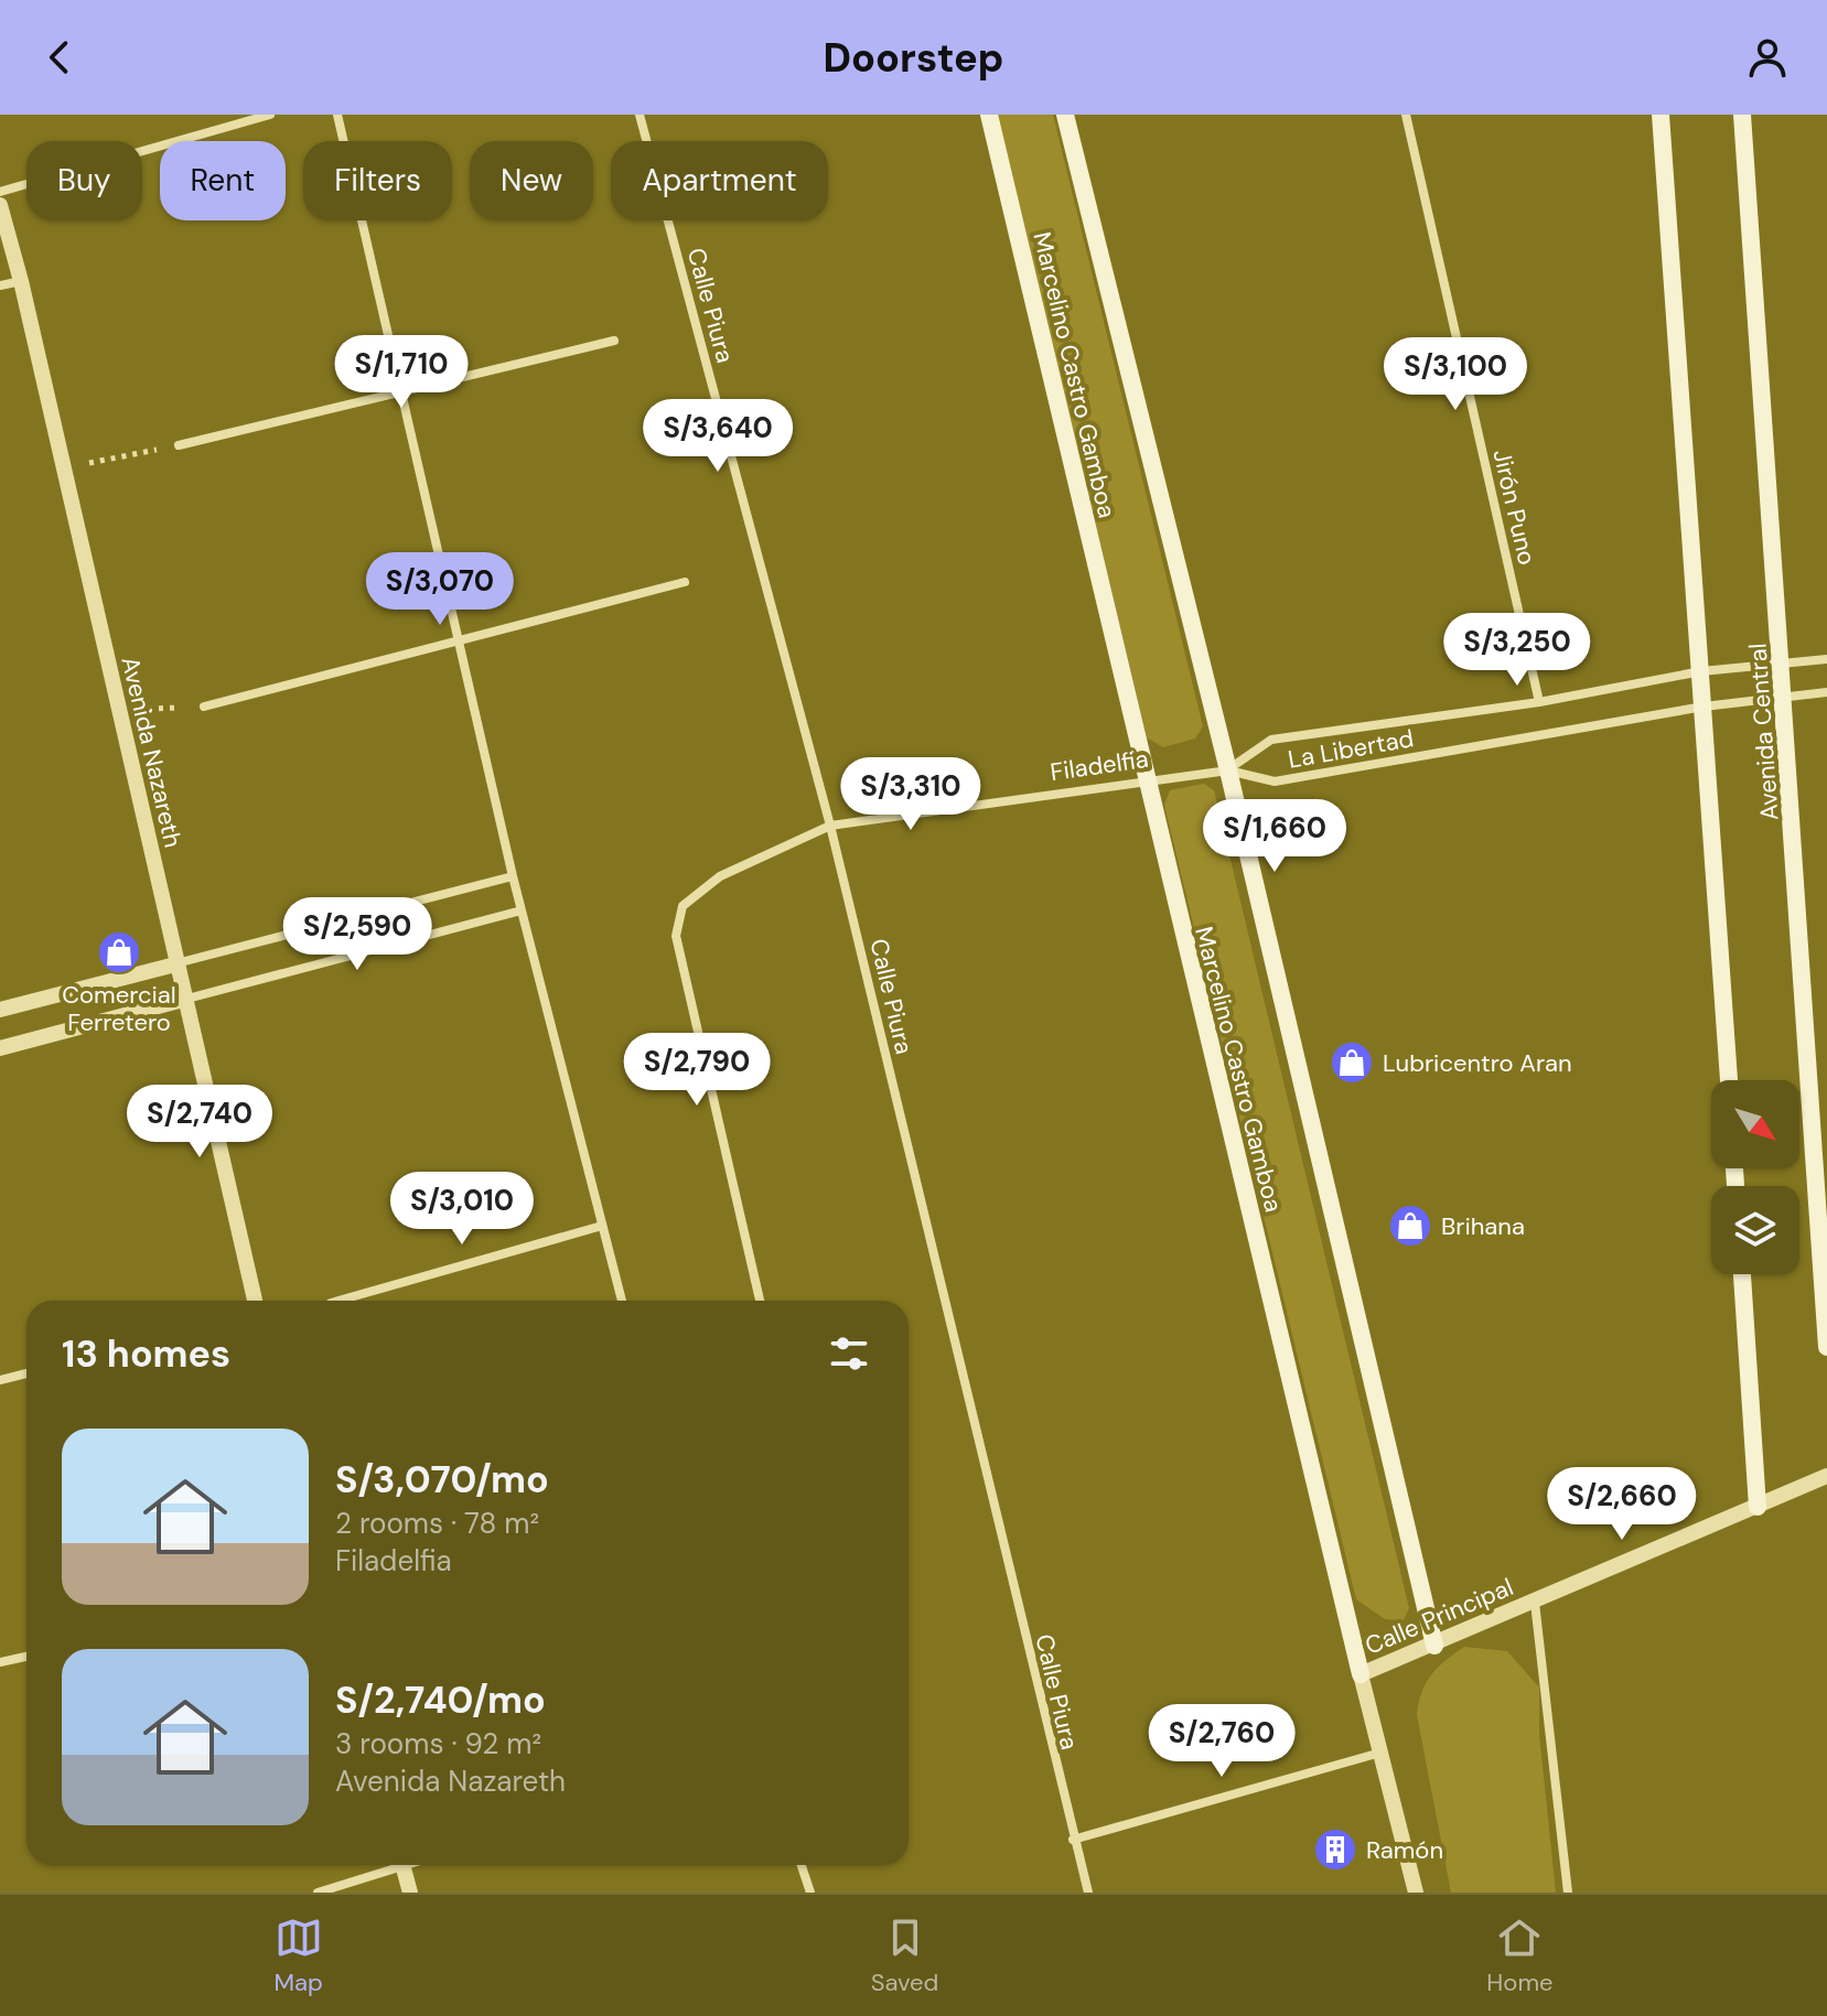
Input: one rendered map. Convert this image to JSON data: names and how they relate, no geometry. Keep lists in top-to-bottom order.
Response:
{
  "streets": {
    "main road": ["Marcelino Castro Gamboa", "Avenida Central"],
    "street": [
      "Calle Piura",
      "Jirón Puno",
      "La Libertad",
      "Avenida Nazareth",
      "Filadelfia",
      "Calle Principal"
    ]
  },
  "crossings": [
    ["Calle Piura", "Filadelfia"],
    ["Marcelino Castro Gamboa", "La Libertad"],
    ["Marcelino Castro Gamboa", "Filadelfia"],
    ["Marcelino Castro Gamboa", "Calle Principal"],
    ["Jirón Puno", "La Libertad"],
    ["Avenida Central", "La Libertad"],
    ["La Libertad", "Filadelfia"]
  ],
  "places": {
    "shop": ["Comercial Ferretero", "Lubricentro Aran", "Brihana"],
    "building": ["Ramón"]
  },
  "north": "bottom right",
  "page": {
    "header": "Doorstep",
    "chip": [
      "Buy",
      "Rent",
      "Filters",
      "New",
      "Apartment"
    ],
    "price": [
      "S/1,710",
      "S/3,100",
      "S/3,640",
      "S/3,070",
      "S/3,250",
      "S/3,310",
      "S/1,660",
      "S/2,590",
      "S/2,790",
      "S/2,740",
      "S/3,010",
      "S/2,660",
      "S/2,760"
    ],
    "heading": "13 homes",
    "list": [
      {
        "name": "S/3,070/mo",
        "note": "2 rooms · 78 m² · Filadelfia"
      },
      {
        "name": "S/2,740/mo",
        "note": "3 rooms · 92 m² · Avenida Nazareth"
      }
    ],
    "tabs": ["Map", "Saved", "Home"]
  }
}
